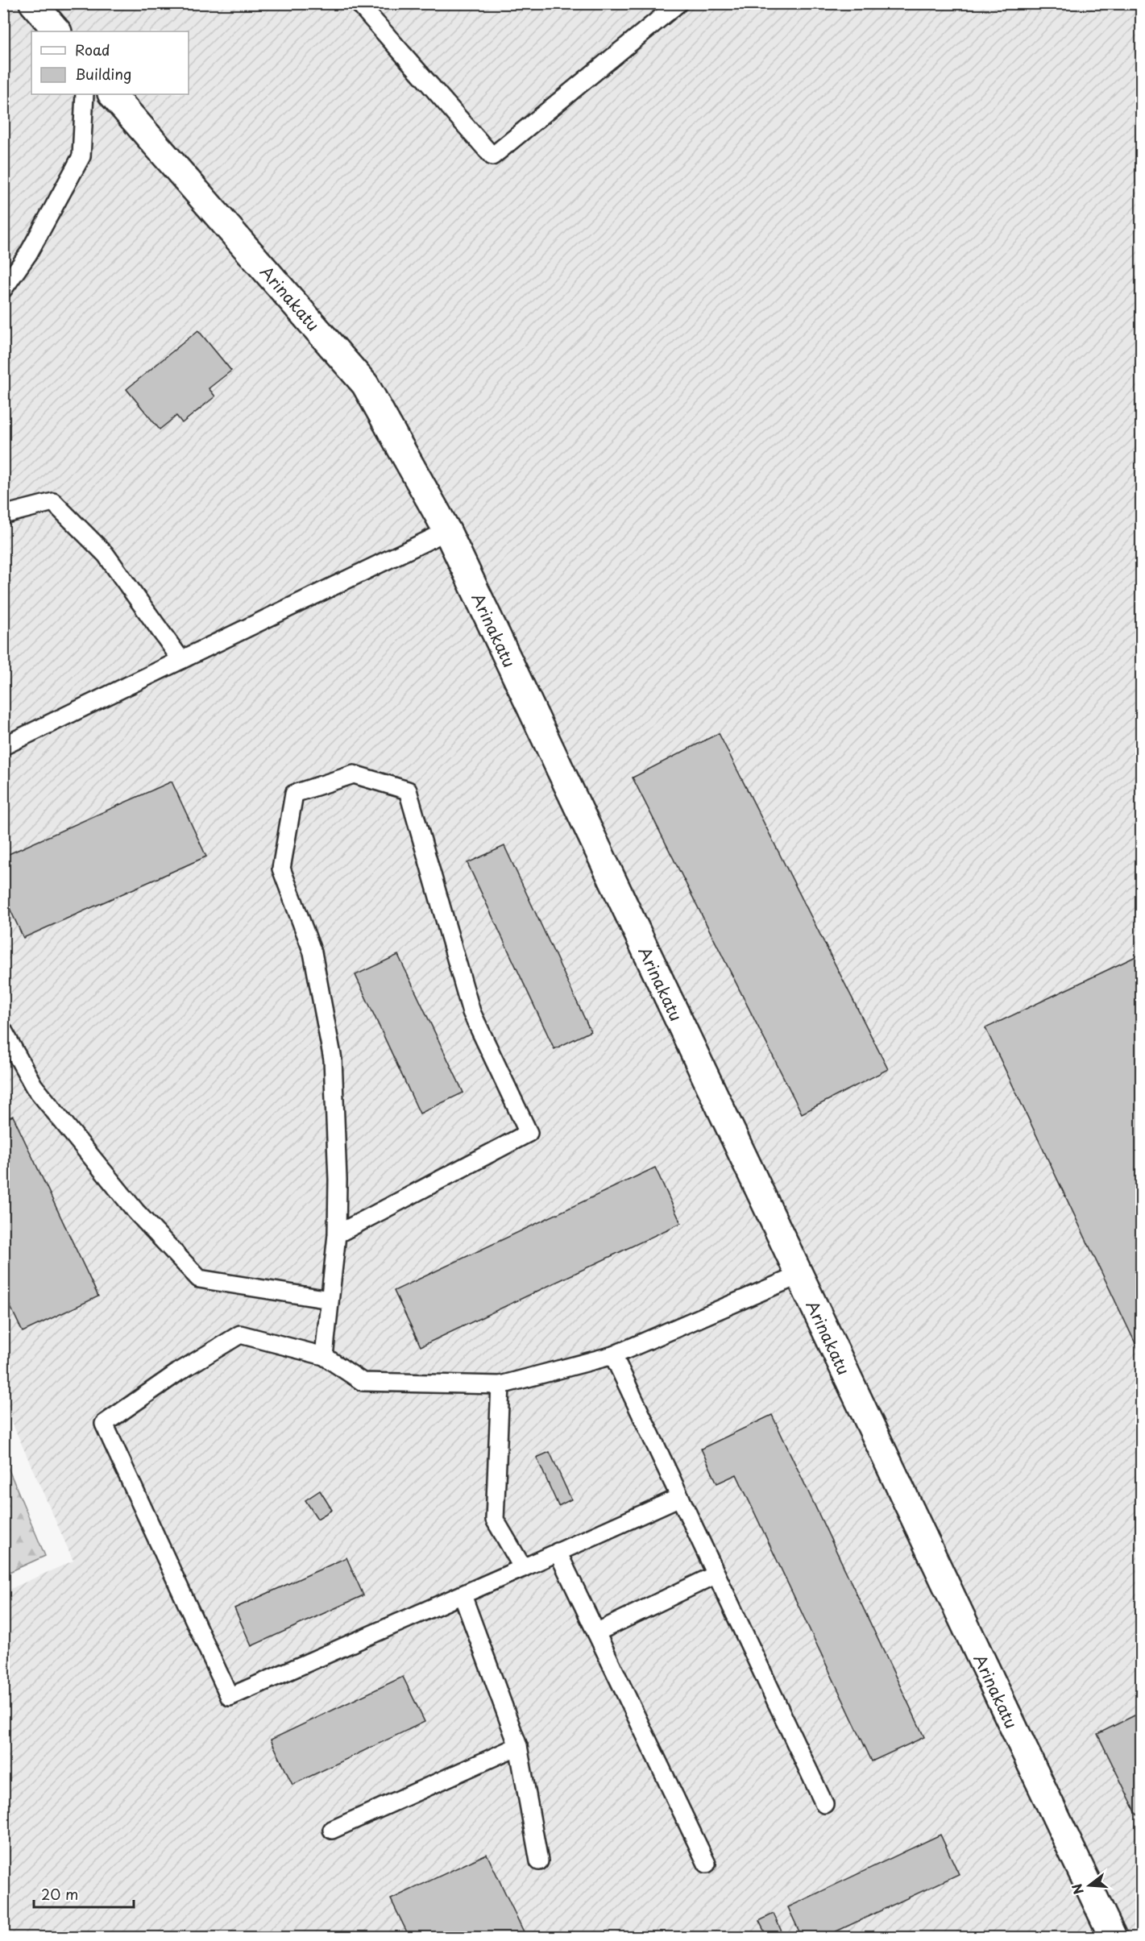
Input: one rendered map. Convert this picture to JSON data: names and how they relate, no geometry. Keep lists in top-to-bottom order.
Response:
{
  "streets": {
    "street": ["Arinakatu"]
  },
  "legend": ["Road", "Building"],
  "scale_bar": "20 m",
  "north": "left"
}
